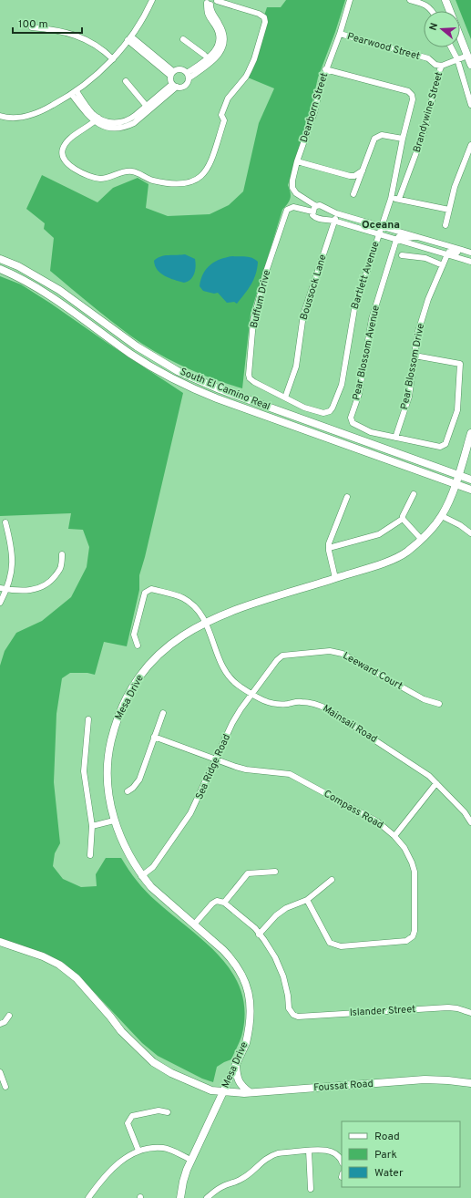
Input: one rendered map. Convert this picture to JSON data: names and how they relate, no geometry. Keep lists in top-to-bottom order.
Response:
{
  "streets": {
    "main road": ["South El Camino Real", "Mesa Drive", "Foussat Road"],
    "street": [
      "Pearwood Street",
      "Dearborn Street",
      "Brandywine Street",
      "Bartlett Avenue",
      "Boussock Lane",
      "Buffum Drive",
      "Pear Blossom Avenue",
      "Pear Blossom Drive",
      "Leeward Court",
      "Mainsail Road",
      "Sea Ridge Road",
      "Compass Road",
      "Islander Street"
    ]
  },
  "crossings": [
    ["Pearwood Street", "Dearborn Street"],
    ["Pearwood Street", "Brandywine Street"],
    ["Dearborn Street", "Bartlett Avenue"],
    ["Bartlett Avenue", "Boussock Lane"],
    ["Bartlett Avenue", "Buffum Drive"],
    ["Boussock Lane", "Buffum Drive"],
    ["Pear Blossom Avenue", "Pear Blossom Drive"],
    ["South El Camino Real", "Mesa Drive"],
    ["Leeward Court", "Sea Ridge Road"],
    ["Mesa Drive", "Mainsail Road"],
    ["Mesa Drive", "Sea Ridge Road"],
    ["Mesa Drive", "Foussat Road"],
    ["Mainsail Road", "Sea Ridge Road"],
    ["Sea Ridge Road", "Compass Road"]
  ],
  "districts": ["Oceana"],
  "legend": ["Road", "Park", "Water"],
  "scale_bar": "100 m",
  "north": "left"
}
